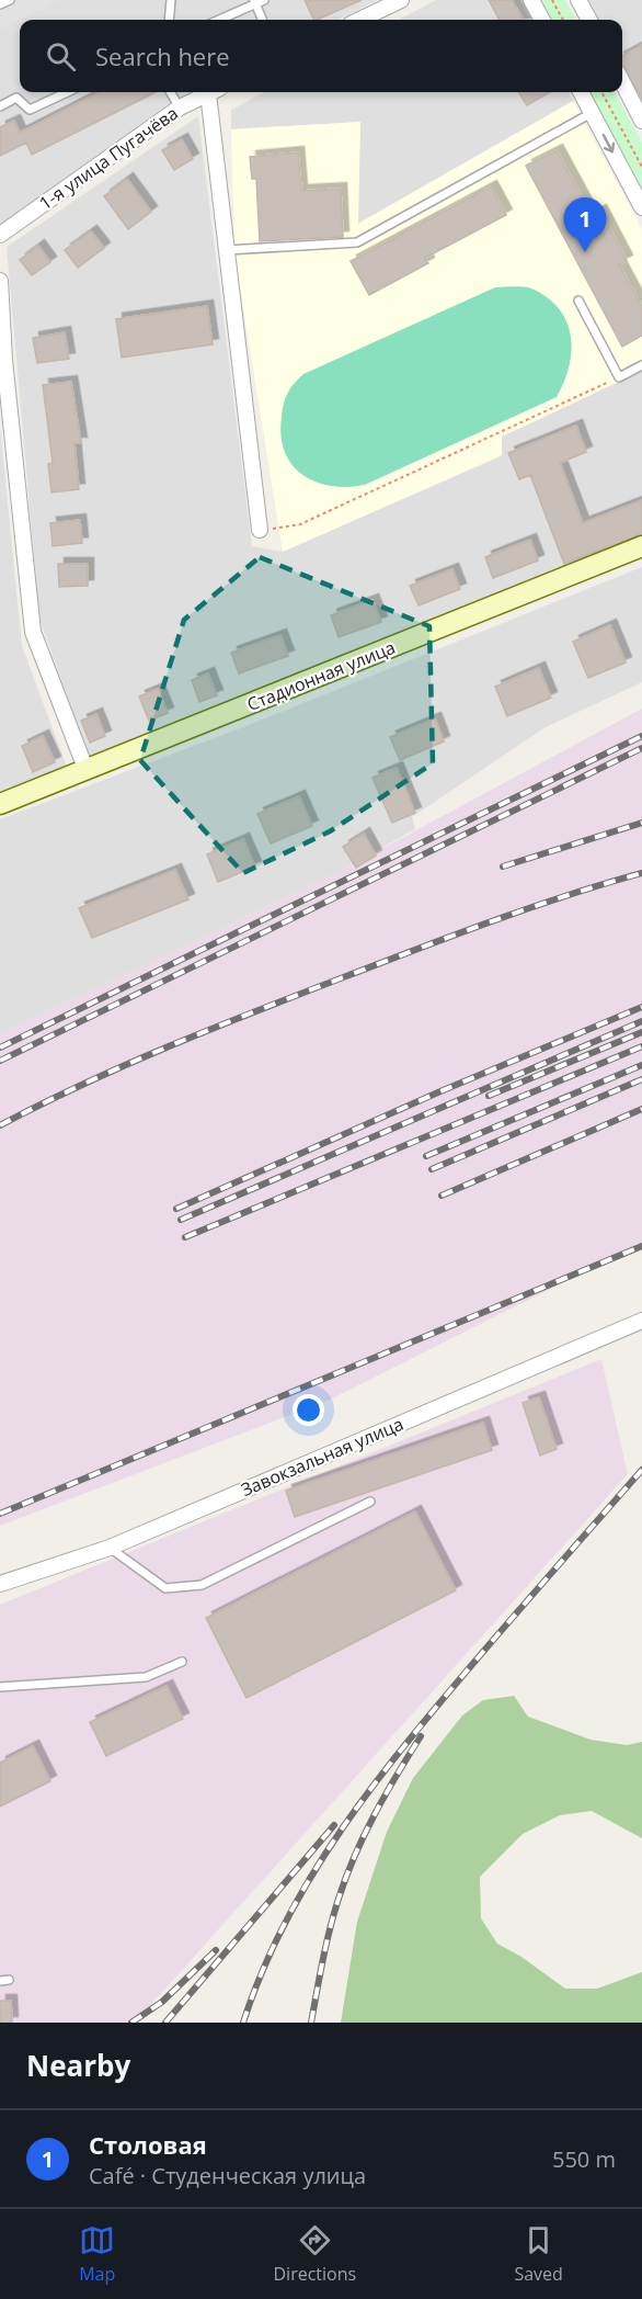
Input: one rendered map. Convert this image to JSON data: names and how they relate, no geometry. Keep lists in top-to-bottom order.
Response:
{
  "streets": {
    "street": ["1-я улица Пугачёва", "Стадионная улица", "Завокзальная улица"]
  },
  "page": {
    "search": "Search here",
    "pins": "1",
    "heading": "Nearby",
    "list": [
      {
        "mark": "1",
        "name": "Столовая",
        "note": "Café · Студенческая улица",
        "value": "550 m"
      }
    ],
    "nav": ["Map", "Directions", "Saved"]
  }
}
